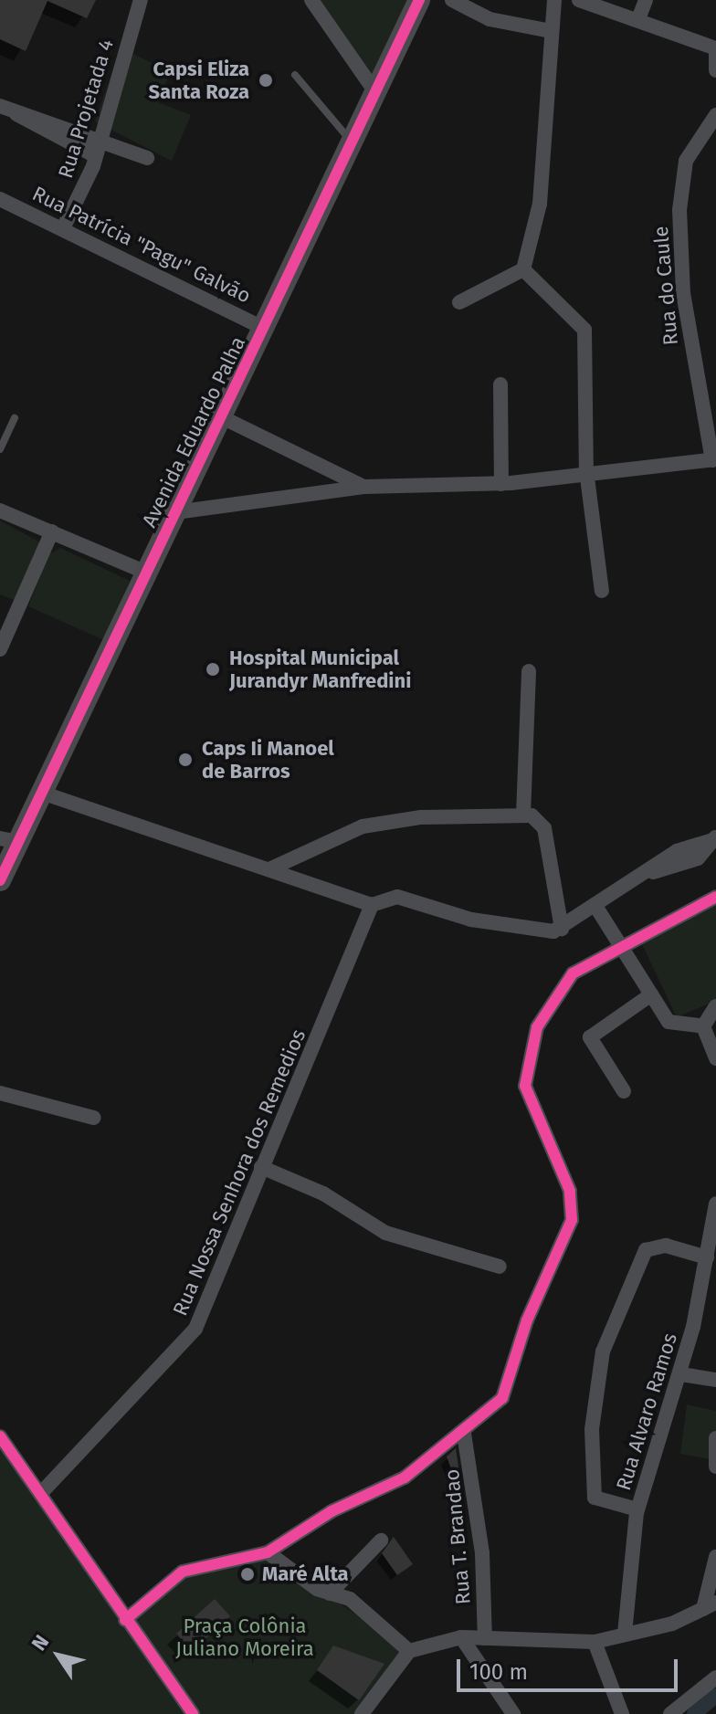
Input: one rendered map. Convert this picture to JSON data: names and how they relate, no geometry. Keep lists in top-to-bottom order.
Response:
{
  "streets": {
    "street": [
      "Rua Projetada 4",
      "Rua Patrícia \"Pagu\" Galvão",
      "Rua do Caule",
      "Avenida Eduardo Palha",
      "Rua Nossa Senhora dos Remedios",
      "Rua Alvaro Ramos",
      "Rua T. Brandao"
    ]
  },
  "crossings": [
    ["Rua Projetada 4", "Rua Patrícia \"Pagu\" Galvão"],
    ["Rua Patrícia \"Pagu\" Galvão", "Avenida Eduardo Palha"]
  ],
  "parks": ["Praça Colônia Juliano Moreira"],
  "places": [
    "Capsi Eliza Santa Roza",
    "Hospital Municipal Jurandyr Manfredini",
    "Caps Ii Manoel de Barros",
    "Maré Alta"
  ],
  "scale_bar": "100 m",
  "north": "top left"
}
